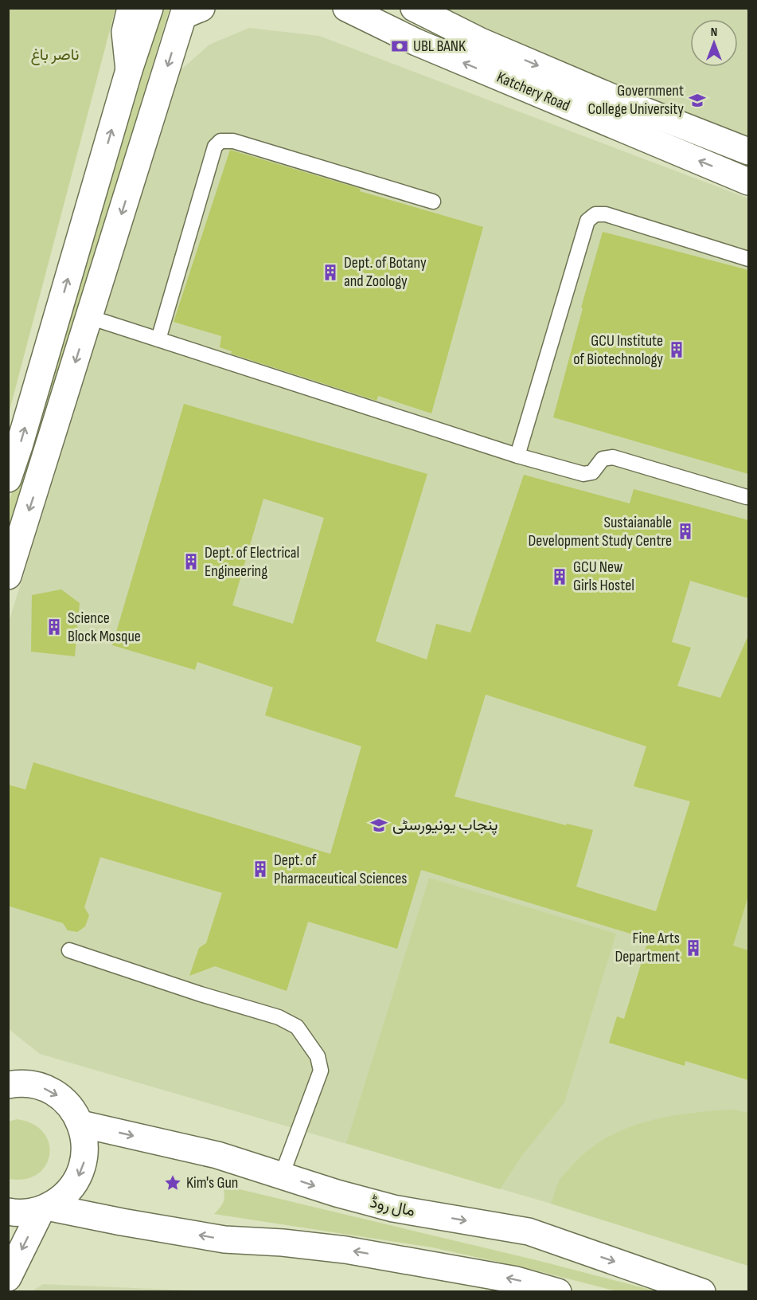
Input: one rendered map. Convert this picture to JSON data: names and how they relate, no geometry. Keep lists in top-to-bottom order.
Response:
{
  "streets": {
    "main road": ["Katchery Road", "مال روڈ"]
  },
  "parks": ["ناصر باغ"],
  "places": {
    "bank": ["UBL BANK"],
    "school or university": ["Government College University", "پنجاب یونیورسٹی"],
    "building": [
      "Dept. of Botany and Zoology",
      "GCU Institute of Biotechnology",
      "Sustaianable Development Study Centre",
      "Dept. of Electrical Engineering",
      "GCU New Girls Hostel",
      "Science Block Mosque",
      "Dept. of Pharmaceutical Sciences",
      "Fine Arts Department"
    ],
    "place": ["Kim's Gun"]
  },
  "north": "top"
}
